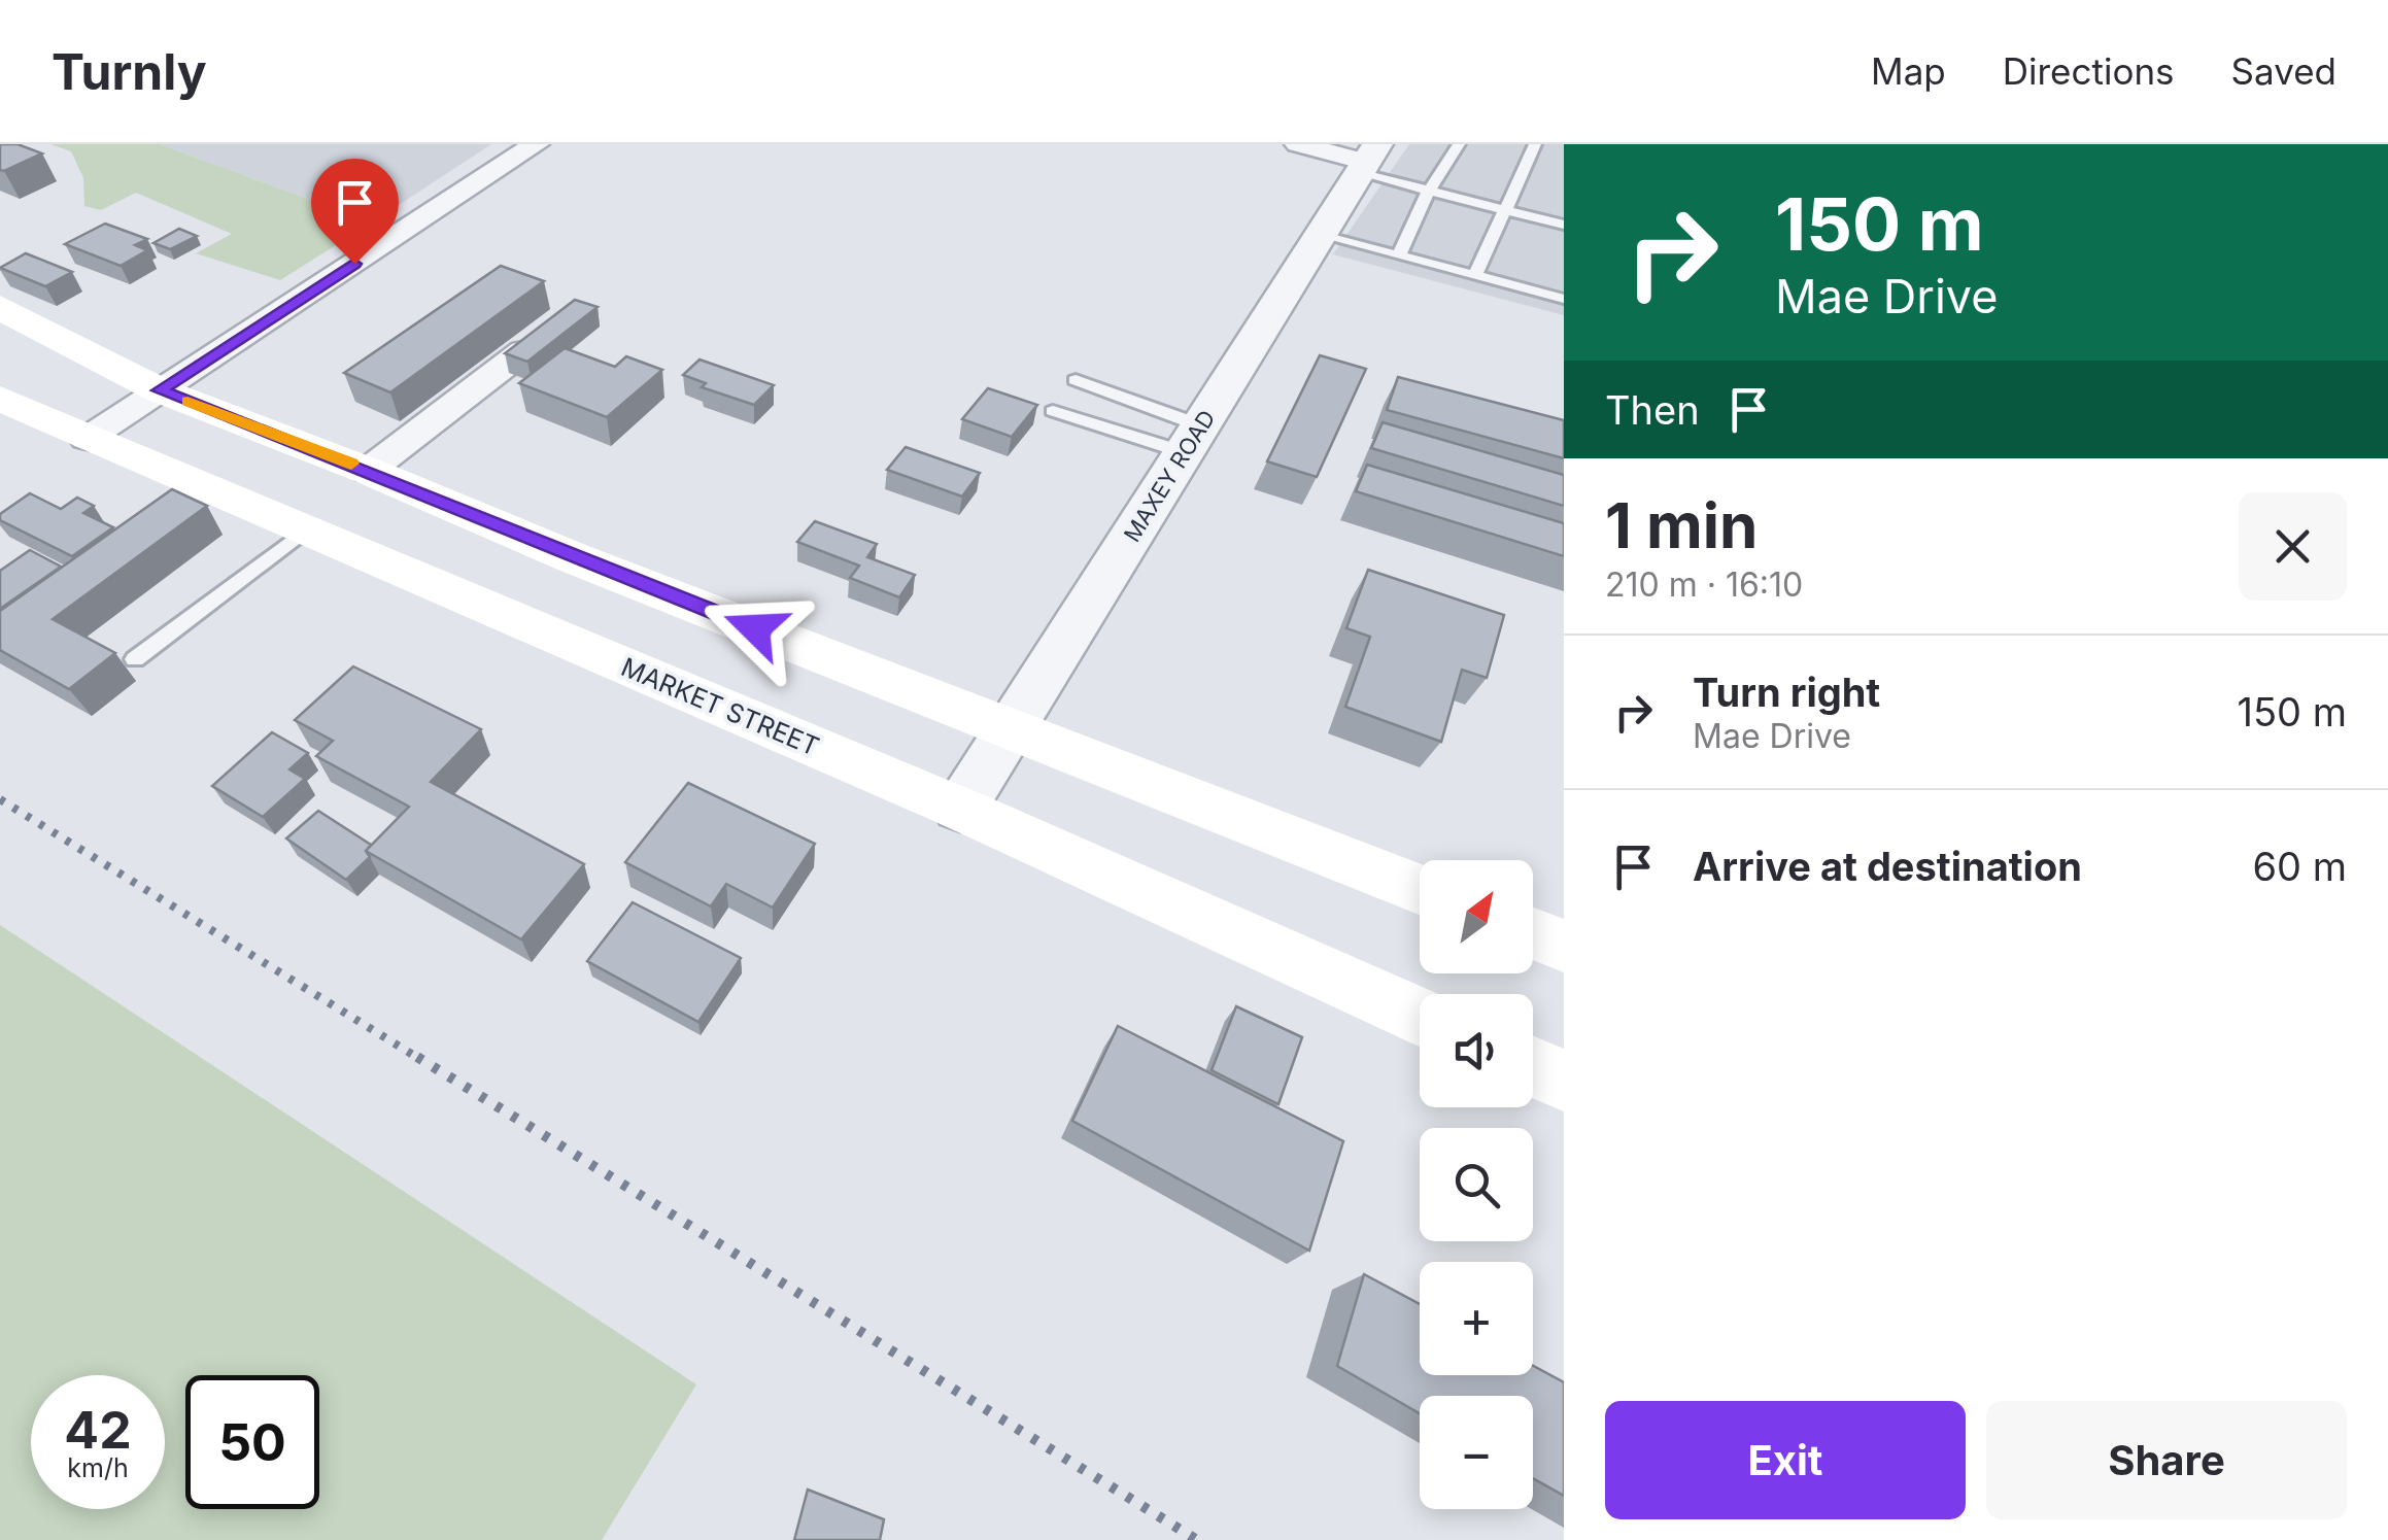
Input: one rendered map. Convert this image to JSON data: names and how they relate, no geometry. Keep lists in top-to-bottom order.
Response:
{
  "streets": {
    "main road": ["MARKET STREET"],
    "street": ["MAXEY ROAD"]
  },
  "crossings": [
    ["MAXEY ROAD", "MARKET STREET"]
  ],
  "north": "top right",
  "page": {
    "header": "Turnly",
    "nav": ["Map", "Directions", "Saved"],
    "turn": ["150 m", "Mae Drive"],
    "then": "Then",
    "heading": ["1 min", "210 m · 16:10"],
    "list": [
      {
        "name": "Turn right",
        "note": "Mae Drive",
        "value": "150 m"
      },
      {
        "name": "Arrive at destination",
        "value": "60 m"
      }
    ],
    "map_buttons": ["+", "−"],
    "speed": "42 km/h",
    "limit": "50",
    "buttons": ["Exit", "Share"]
  }
}
